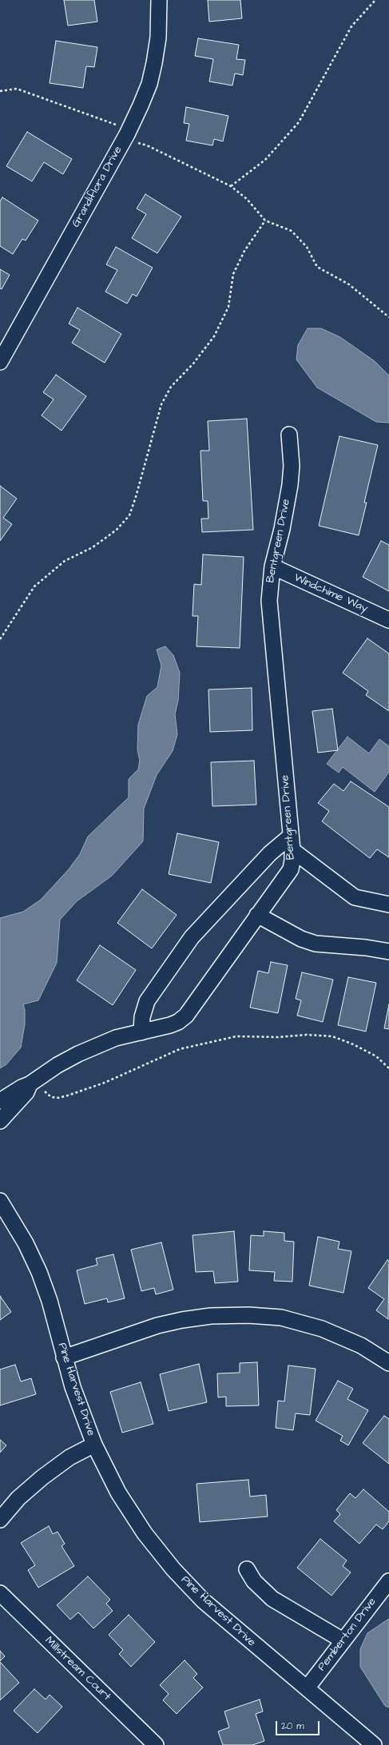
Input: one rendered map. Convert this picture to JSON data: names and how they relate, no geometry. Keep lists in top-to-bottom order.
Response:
{
  "streets": {
    "street": [
      "Grandiflora Drive",
      "Bentgreen Drive",
      "Windchime Way",
      "Pine Harvest Drive",
      "Pemberton Drive",
      "Millstream Court"
    ]
  },
  "crossings": [
    ["Bentgreen Drive", "Windchime Way"],
    ["Pine Harvest Drive", "Pemberton Drive"]
  ],
  "scale_bar": "20 m"
}
